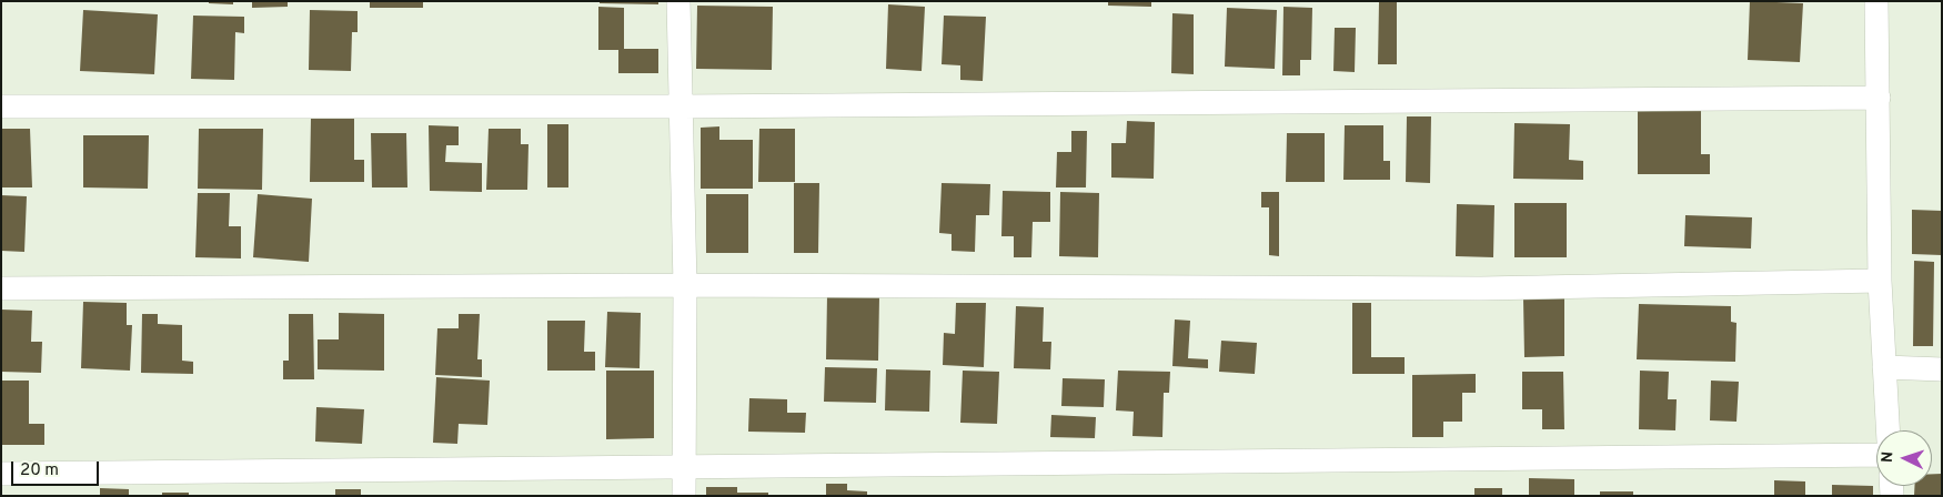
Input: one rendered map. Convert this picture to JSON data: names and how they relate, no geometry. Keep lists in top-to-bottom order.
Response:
{
  "scale_bar": "20 m",
  "north": "left"
}
